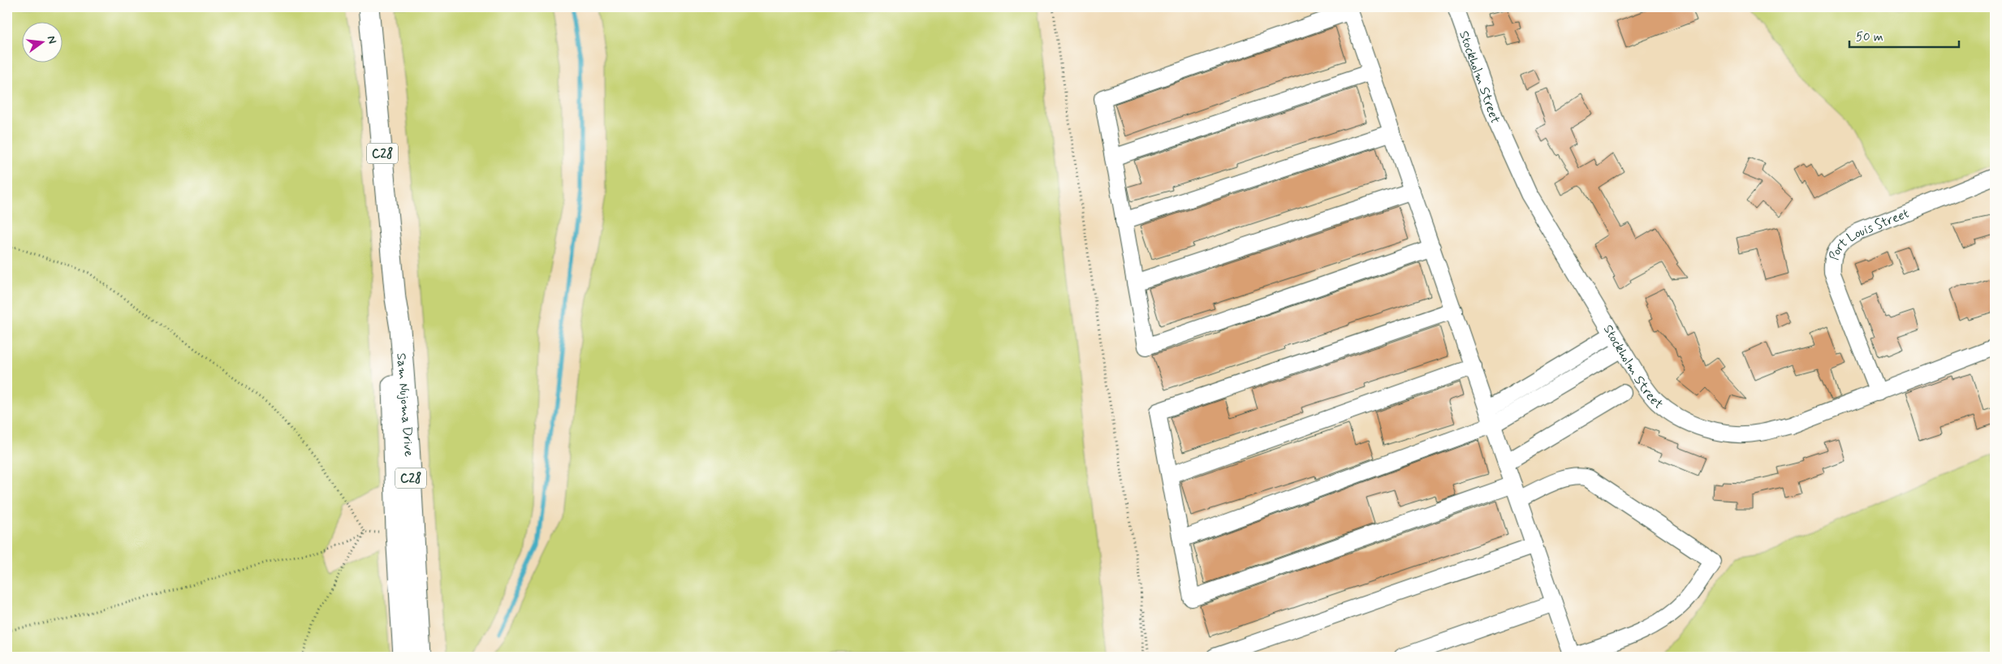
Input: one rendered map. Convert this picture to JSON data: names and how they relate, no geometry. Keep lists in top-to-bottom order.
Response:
{
  "streets": {
    "main road": ["C28", "Sam Nujoma Drive"],
    "street": ["Stockholm Street", "Port Louis Street"]
  },
  "crossings": [
    ["Stockholm Street", "Port Louis Street"]
  ],
  "scale_bar": "50 m",
  "north": "right"
}
